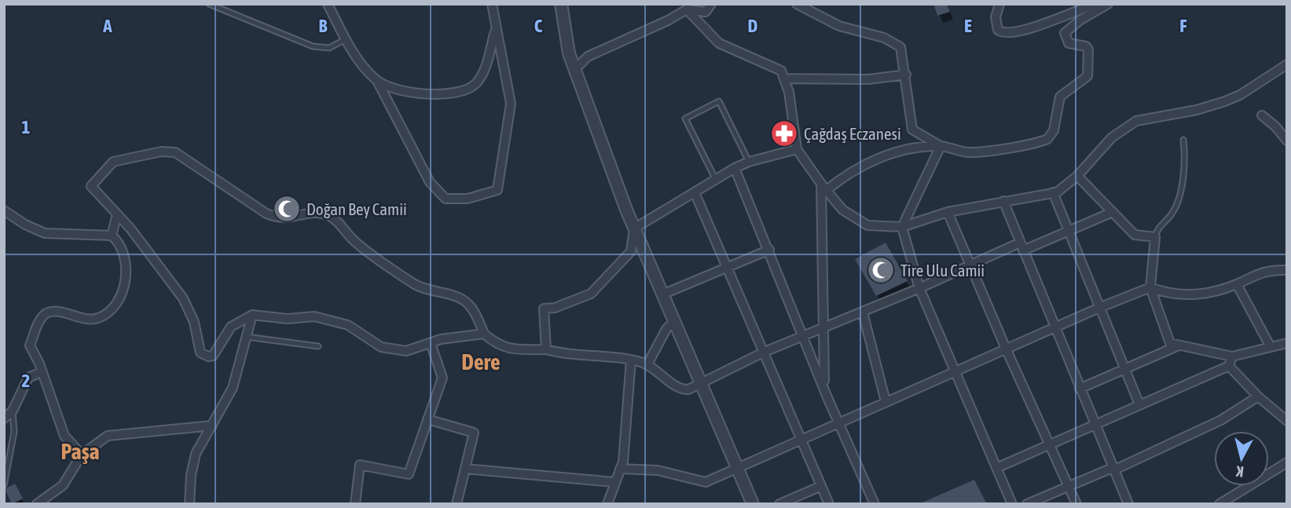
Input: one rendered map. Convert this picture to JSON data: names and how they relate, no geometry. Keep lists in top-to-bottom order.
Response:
{
  "districts": ["Dere", "Paşa"],
  "places": {
    "pharmacy": ["Çağdaş Eczanesi"],
    "mosque": ["Doğan Bey Camii", "Tire Ulu Camii"]
  },
  "north": "bottom",
  "grid": {
    "columns": [
      "A",
      "B",
      "C",
      "D",
      "E",
      "F"
    ],
    "rows": ["1", "2"]
  }
}
